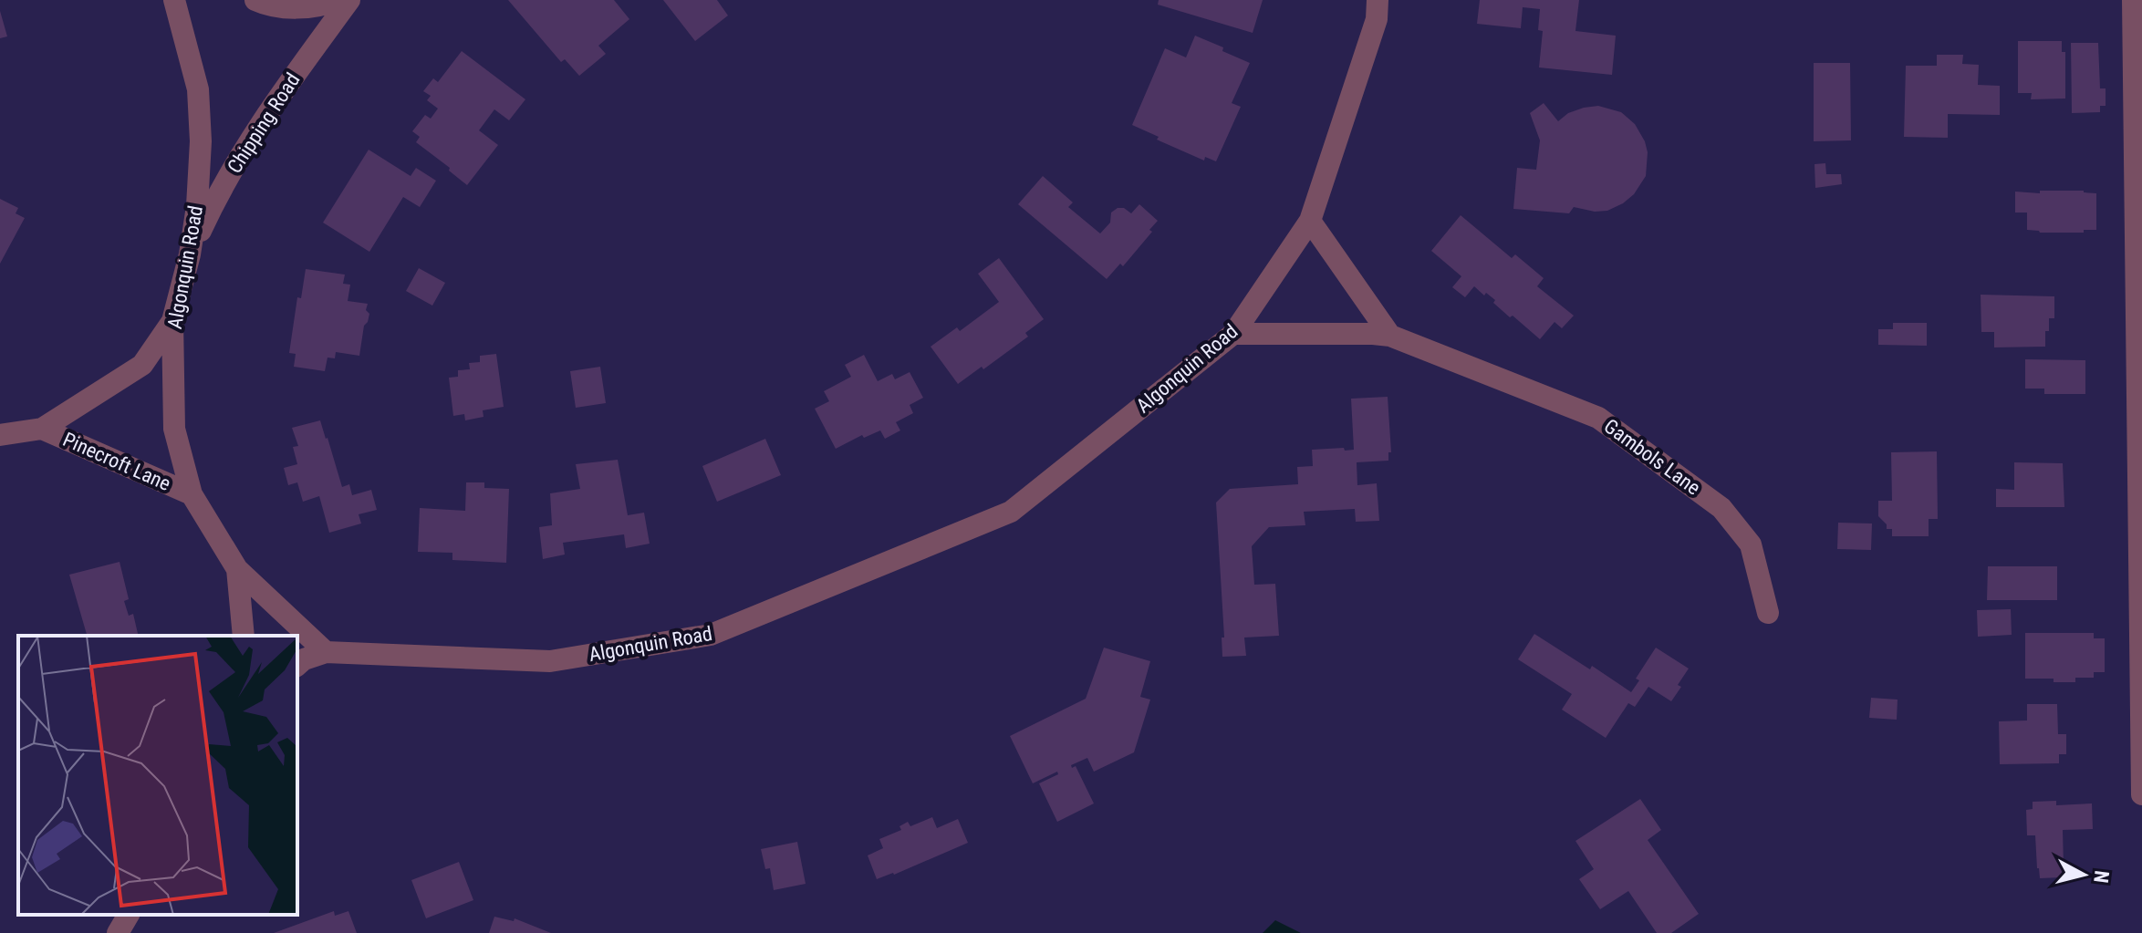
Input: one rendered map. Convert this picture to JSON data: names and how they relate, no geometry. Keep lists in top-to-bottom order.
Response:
{
  "streets": {
    "street": [
      "Chipping Road",
      "Algonquin Road",
      "Gambols Lane",
      "Pinecroft Lane"
    ]
  },
  "crossings": [
    ["Chipping Road", "Algonquin Road"],
    ["Algonquin Road", "Gambols Lane"],
    ["Algonquin Road", "Pinecroft Lane"]
  ],
  "north": "right"
}
